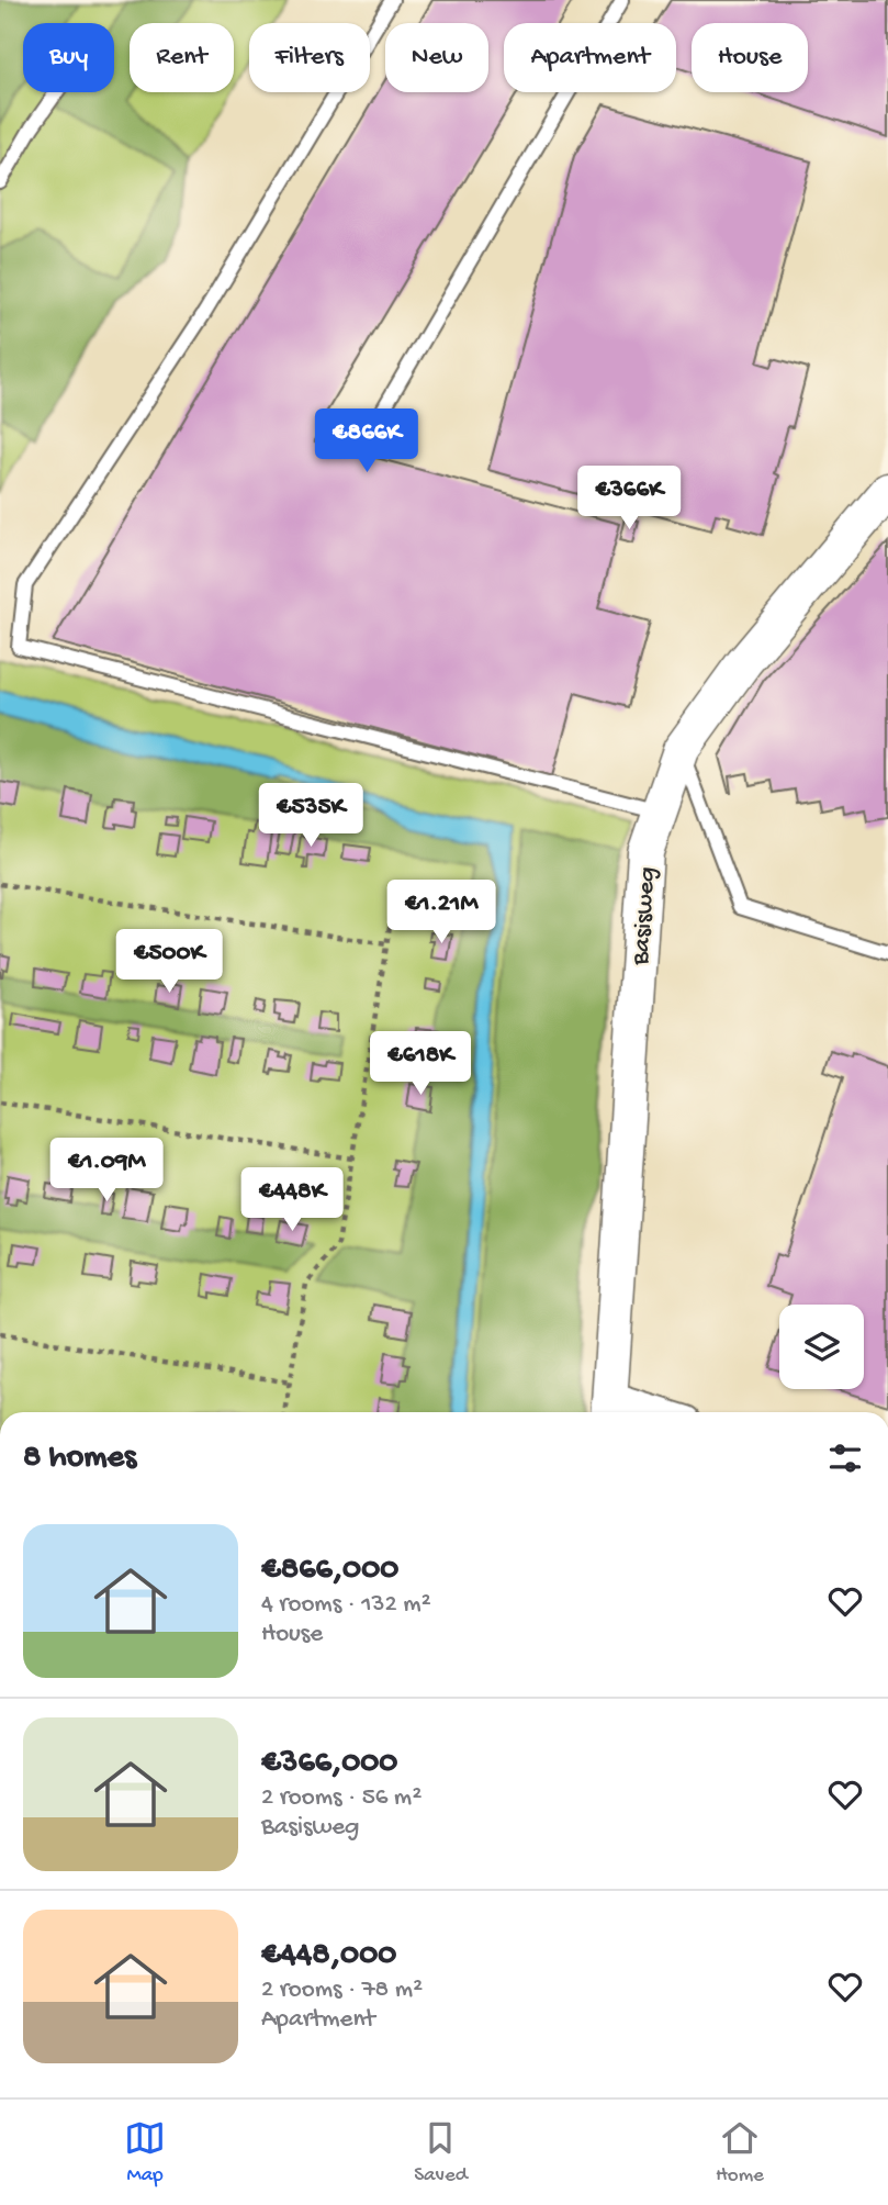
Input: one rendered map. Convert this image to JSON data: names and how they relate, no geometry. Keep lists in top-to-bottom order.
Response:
{
  "streets": {
    "street": ["Basisweg"]
  },
  "page": {
    "chip": [
      "Buy",
      "Rent",
      "Filters",
      "New",
      "Apartment",
      "House"
    ],
    "price": [
      "€866K",
      "€366K",
      "€535K",
      "€1.21M",
      "€500K",
      "€618K",
      "€1.09M",
      "€448K"
    ],
    "heading": "8 homes",
    "list": [
      {
        "name": "€866,000",
        "note": "4 rooms · 132 m² · House"
      },
      {
        "name": "€366,000",
        "note": "2 rooms · 56 m² · Basisweg"
      },
      {
        "name": "€448,000",
        "note": "2 rooms · 78 m² · Apartment"
      }
    ],
    "tabs": ["Map", "Saved", "Home"]
  }
}
